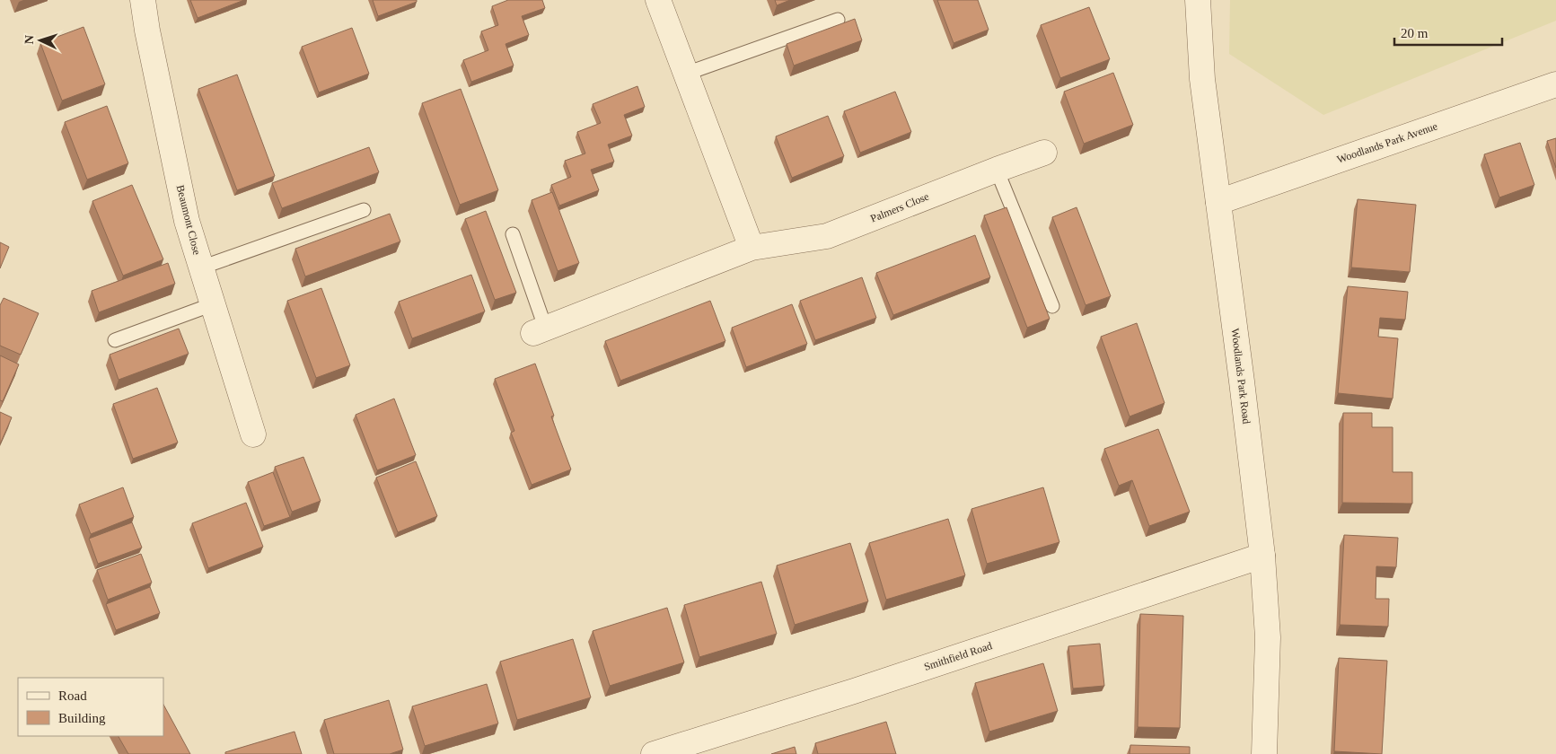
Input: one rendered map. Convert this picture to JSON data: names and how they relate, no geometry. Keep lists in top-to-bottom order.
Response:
{
  "streets": {
    "street": [
      "Woodlands Park Avenue",
      "Palmers Close",
      "Beaumont Close",
      "Woodlands Park Road",
      "Smithfield Road"
    ]
  },
  "crossings": [
    ["Woodlands Park Avenue", "Woodlands Park Road"],
    ["Woodlands Park Road", "Smithfield Road"]
  ],
  "legend": ["Road", "Building"],
  "scale_bar": "20 m",
  "north": "left"
}
